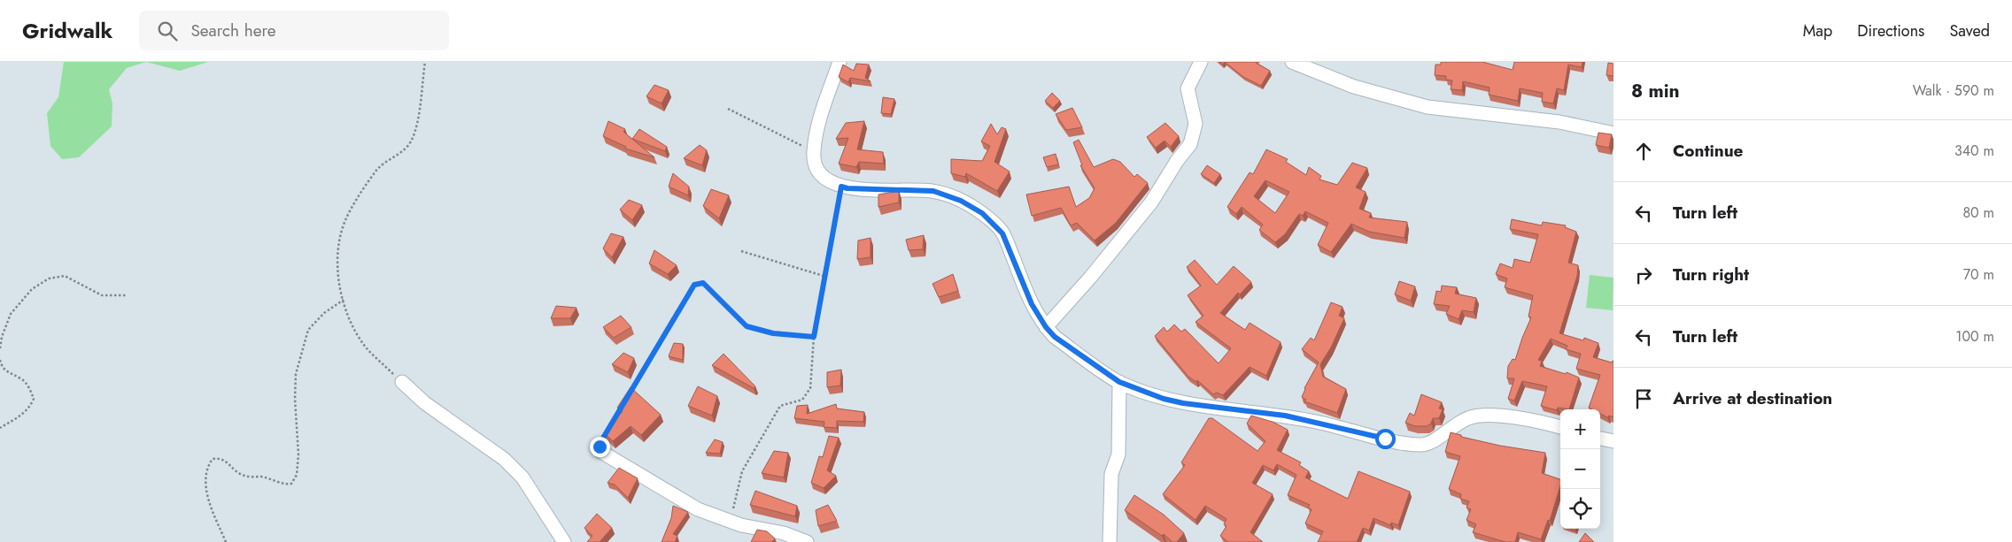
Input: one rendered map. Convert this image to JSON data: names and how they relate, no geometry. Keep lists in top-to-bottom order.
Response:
{
  "page": {
    "header": "Gridwalk",
    "search": "Search here",
    "nav": ["Map", "Directions", "Saved"],
    "heading": ["8 min", "Walk · 590 m"],
    "list": [
      ["Continue", "340 m"],
      ["Turn left", "80 m"],
      ["Turn right", "70 m"],
      ["Turn left", "100 m"],
      "Arrive at destination"
    ],
    "map_buttons": ["+", "−"]
  }
}
